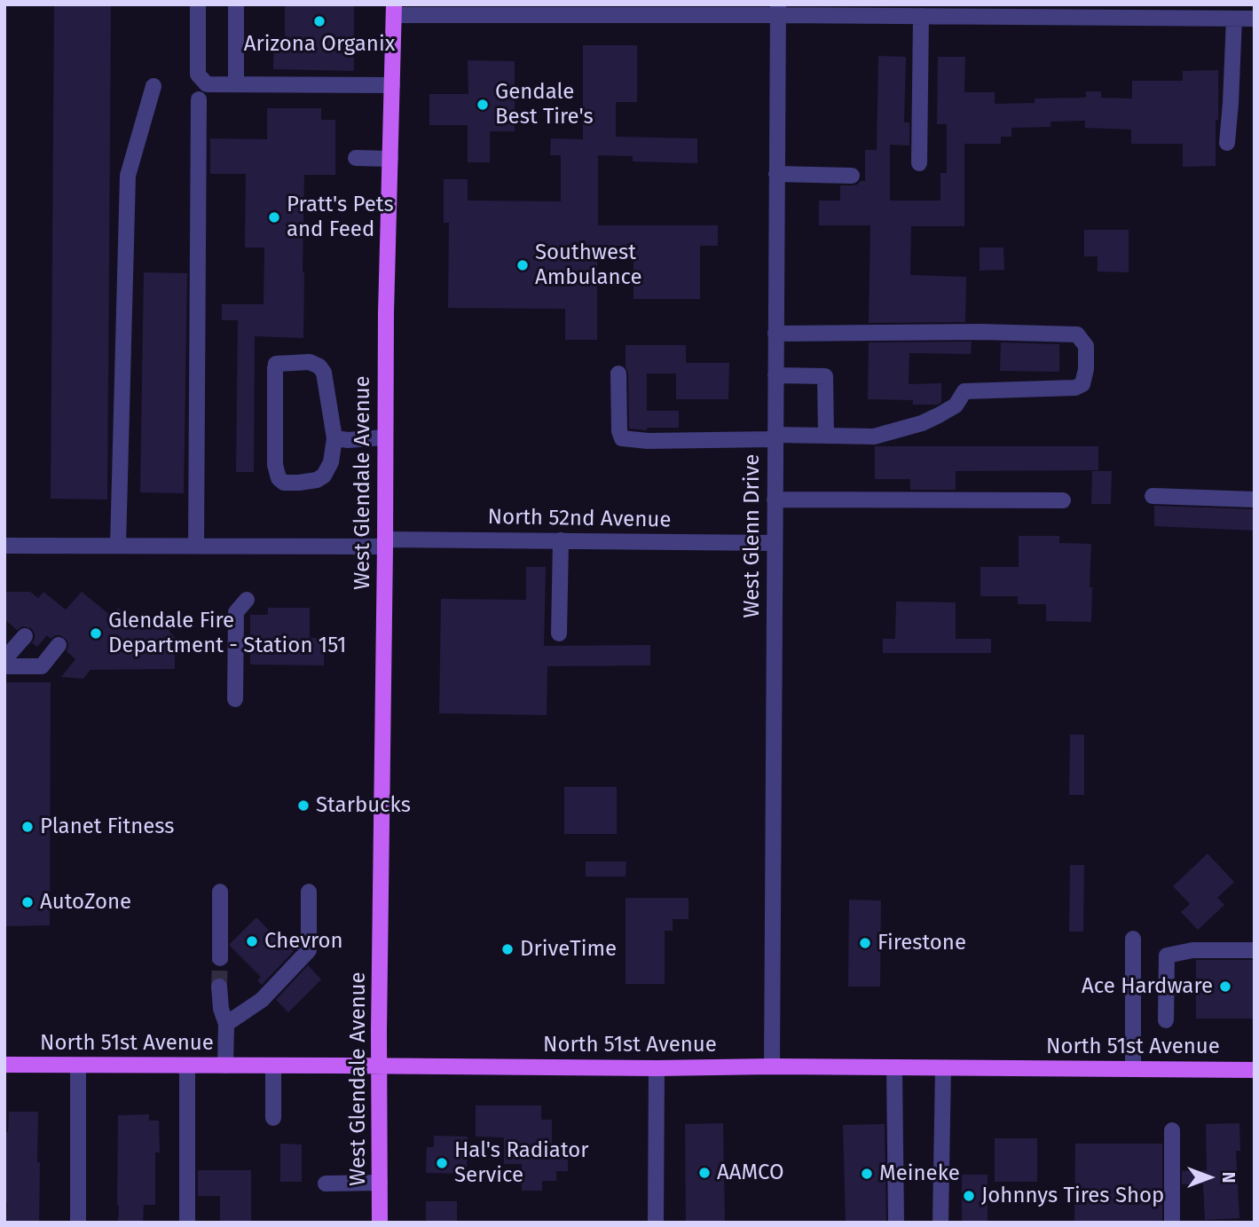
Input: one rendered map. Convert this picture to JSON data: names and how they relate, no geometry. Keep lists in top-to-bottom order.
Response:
{
  "streets": {
    "main road": ["West Glendale Avenue", "North 51st Avenue"],
    "street": ["North 52nd Avenue", "West Glenn Drive"]
  },
  "crossings": [
    ["West Glendale Avenue", "North 52nd Avenue"],
    ["West Glendale Avenue", "North 51st Avenue"],
    ["North 52nd Avenue", "West Glenn Drive"],
    ["West Glenn Drive", "North 51st Avenue"]
  ],
  "places": [
    "Arizona Organix",
    "Gendale Best Tire's",
    "Pratt's Pets and Feed",
    "Southwest Ambulance",
    "Glendale Fire Department - Station 151",
    "Starbucks",
    "Planet Fitness",
    "AutoZone",
    "Chevron",
    "Firestone",
    "DriveTime",
    "Ace Hardware",
    "Hal's Radiator Service",
    "AAMCO",
    "Meineke",
    "Johnnys Tires Shop"
  ],
  "north": "right"
}
